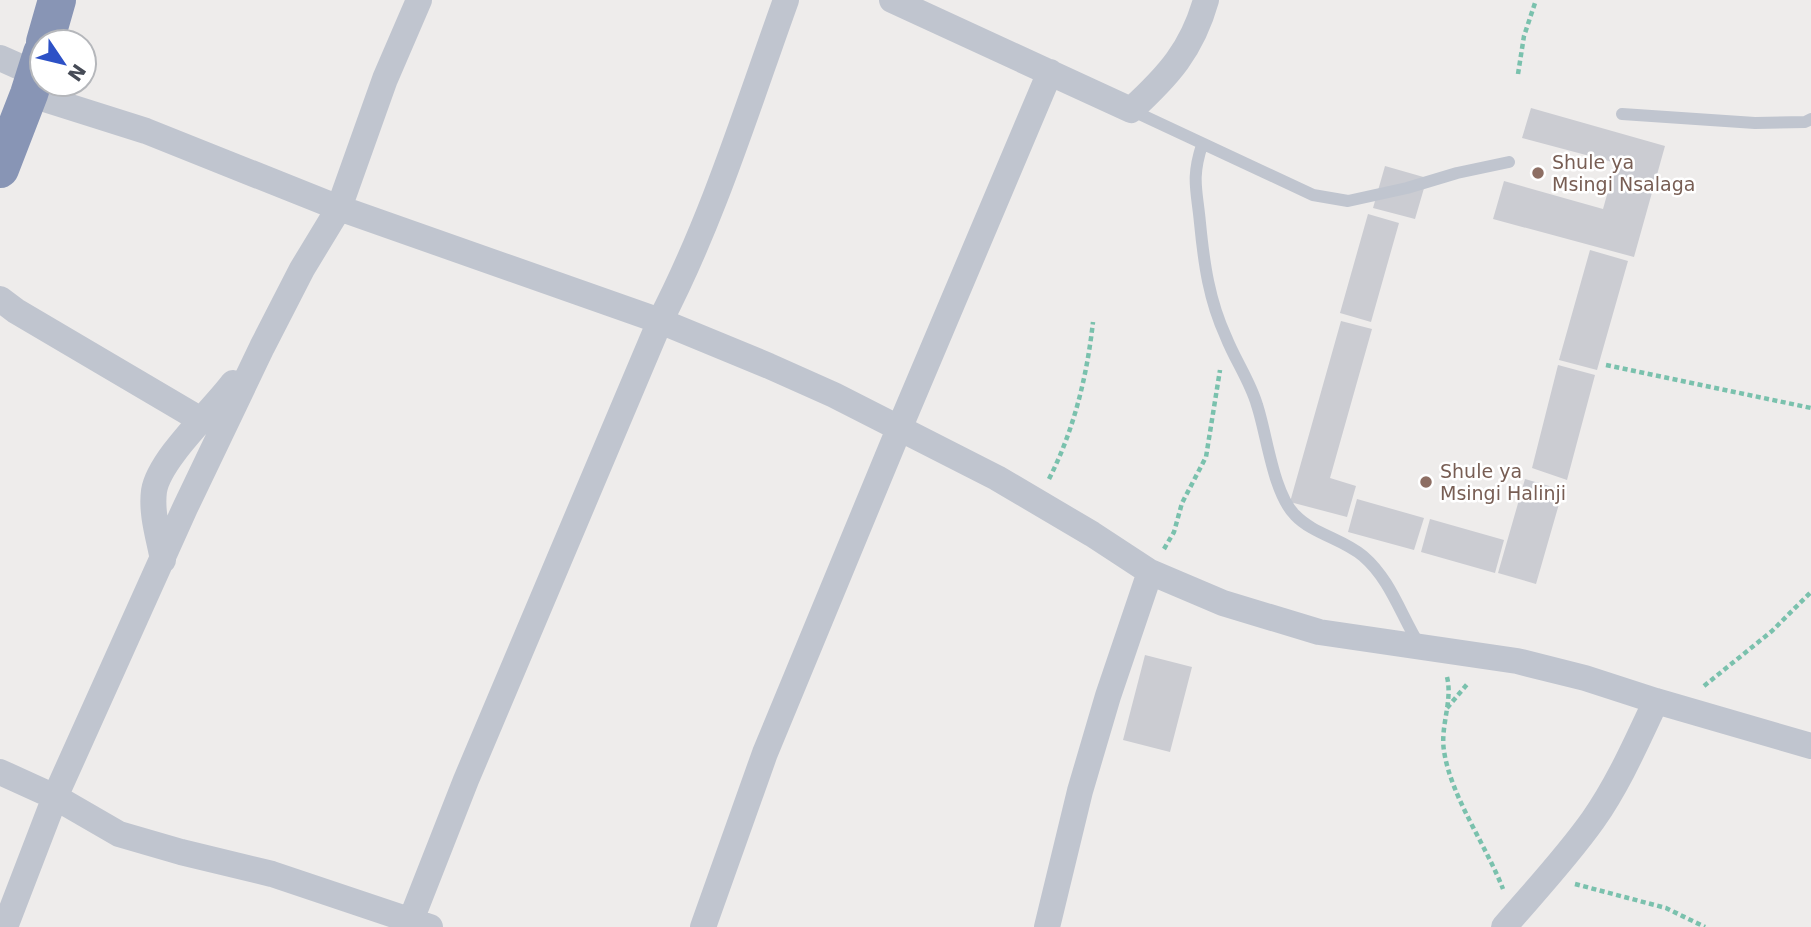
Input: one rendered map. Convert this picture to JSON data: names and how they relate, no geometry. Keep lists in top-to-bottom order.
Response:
{
  "places": ["Shule ya Msingi Nsalaga", "Shule ya Msingi Halinji"],
  "north": "bottom right"
}
